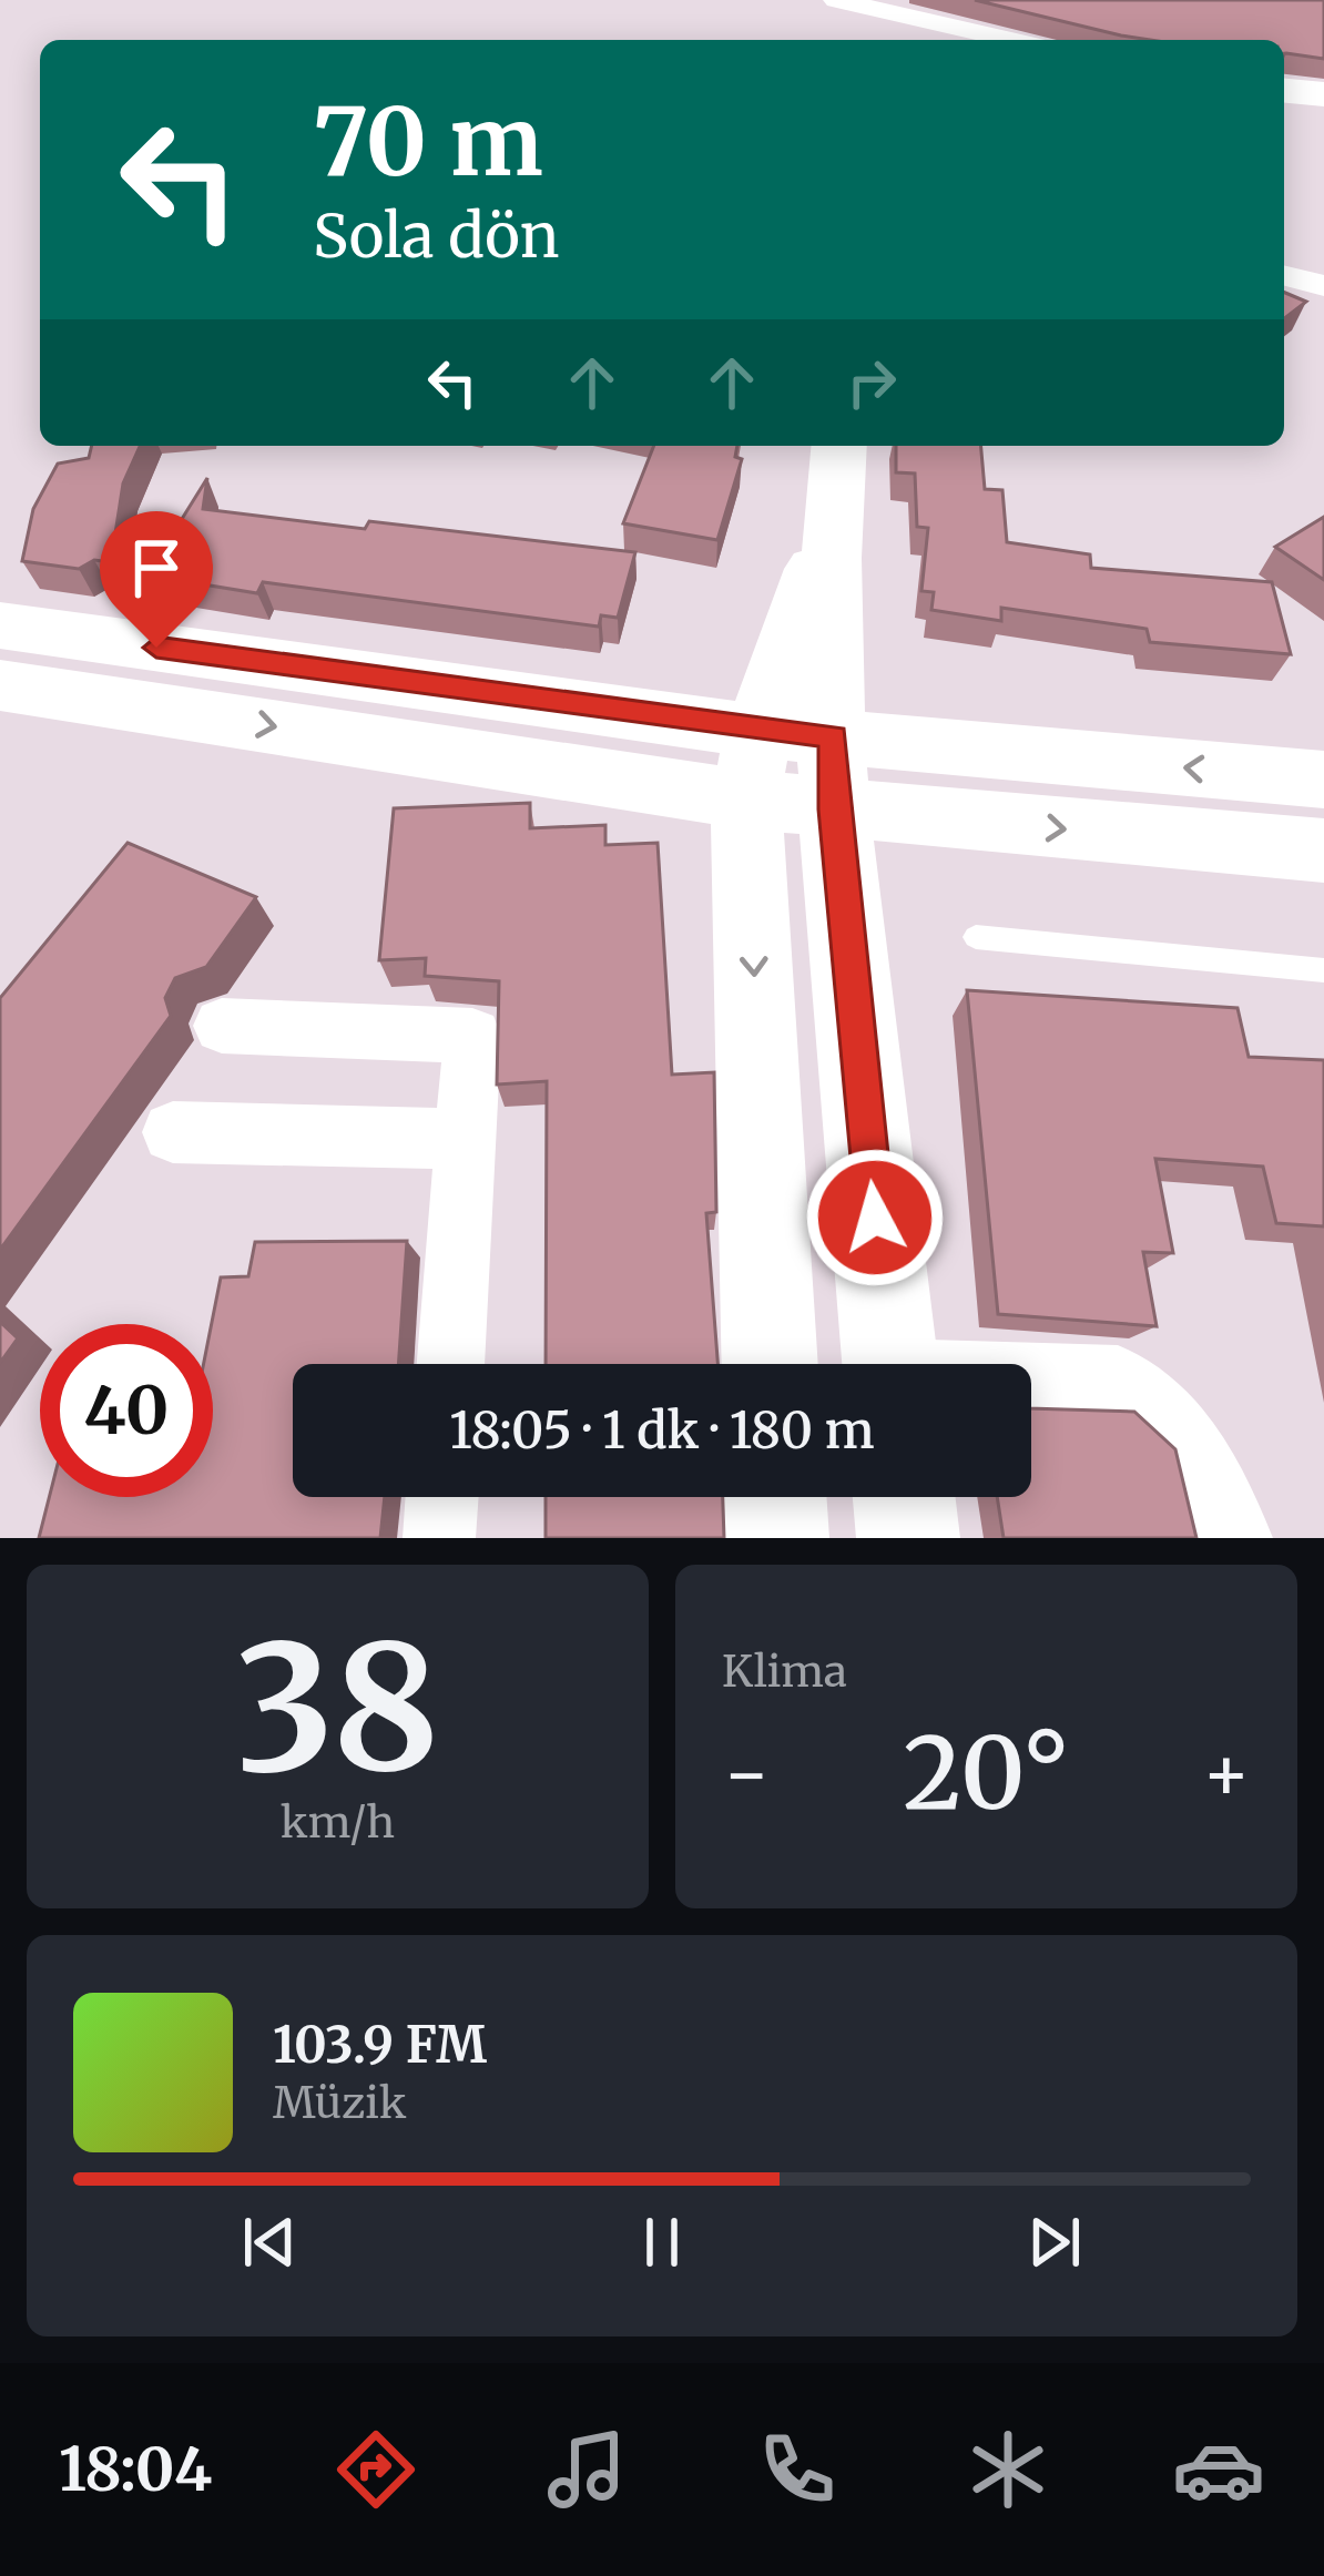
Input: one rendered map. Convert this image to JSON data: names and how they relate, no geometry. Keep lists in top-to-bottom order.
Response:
{
  "page": {
    "turn": ["70 m", "Sola dön"],
    "limit": "40",
    "trip": "18:05 · 1 dk · 180 m",
    "tile": [
      ["38", "km/h"],
      "Klima"
    ],
    "heat": ["−", "20°", "+"],
    "song": ["103.9 FM", "Müzik"],
    "tabs": "18:04"
  }
}
